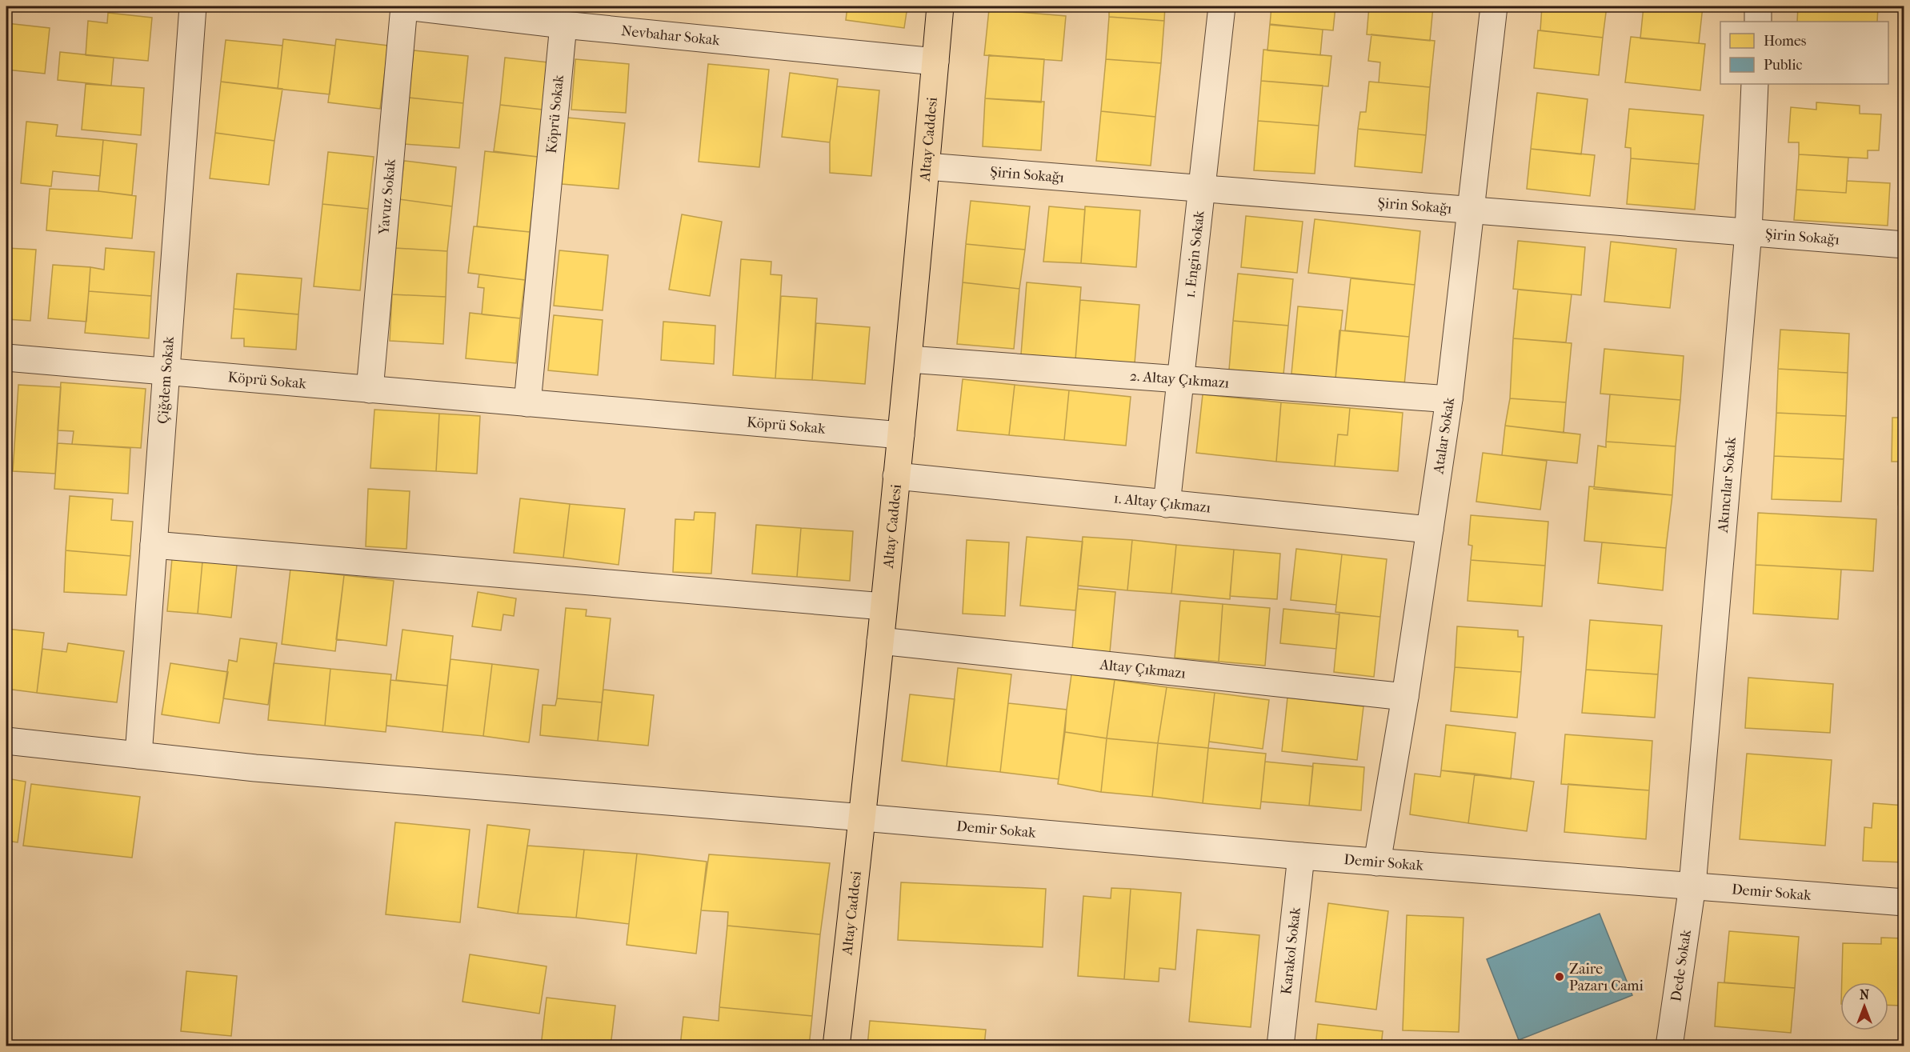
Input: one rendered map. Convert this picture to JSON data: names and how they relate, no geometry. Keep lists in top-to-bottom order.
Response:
{
  "streets": {
    "main road": ["Altay Caddesi"],
    "street": [
      "Nevbahar Sokak",
      "Köprü Sokak",
      "Şirin Sokağı",
      "Yavuz Sokak",
      "1. Engin Sokak",
      "2. Altay Çıkmazı",
      "Çiğdem Sokak",
      "Atalar Sokak",
      "Akıncılar Sokak",
      "1. Altay Çıkmazı",
      "Altay Çıkmazı",
      "Demir Sokak",
      "Karakol Sokak",
      "Dede Sokak"
    ]
  },
  "crossings": [
    ["Nevbahar Sokak", "Köprü Sokak"],
    ["Nevbahar Sokak", "Altay Caddesi"],
    ["Nevbahar Sokak", "Yavuz Sokak"],
    ["Köprü Sokak", "Altay Caddesi"],
    ["Köprü Sokak", "Yavuz Sokak"],
    ["Köprü Sokak", "Çiğdem Sokak"],
    ["Altay Caddesi", "Şirin Sokağı"],
    ["Altay Caddesi", "2. Altay Çıkmazı"],
    ["Altay Caddesi", "1. Altay Çıkmazı"],
    ["Altay Caddesi", "Altay Çıkmazı"],
    ["Altay Caddesi", "Demir Sokak"],
    ["Şirin Sokağı", "1. Engin Sokak"],
    ["Şirin Sokağı", "Atalar Sokak"],
    ["Şirin Sokağı", "Akıncılar Sokak"],
    ["1. Engin Sokak", "2. Altay Çıkmazı"],
    ["1. Engin Sokak", "1. Altay Çıkmazı"],
    ["2. Altay Çıkmazı", "Atalar Sokak"],
    ["Çiğdem Sokak", "Demir Sokak"],
    ["Atalar Sokak", "1. Altay Çıkmazı"],
    ["Atalar Sokak", "Altay Çıkmazı"],
    ["Atalar Sokak", "Demir Sokak"],
    ["Akıncılar Sokak", "Demir Sokak"],
    ["Akıncılar Sokak", "Dede Sokak"],
    ["Demir Sokak", "Karakol Sokak"],
    ["Demir Sokak", "Dede Sokak"]
  ],
  "places": ["Zaire Pazarı Cami"],
  "legend": ["Homes", "Public"],
  "north": "top"
}
